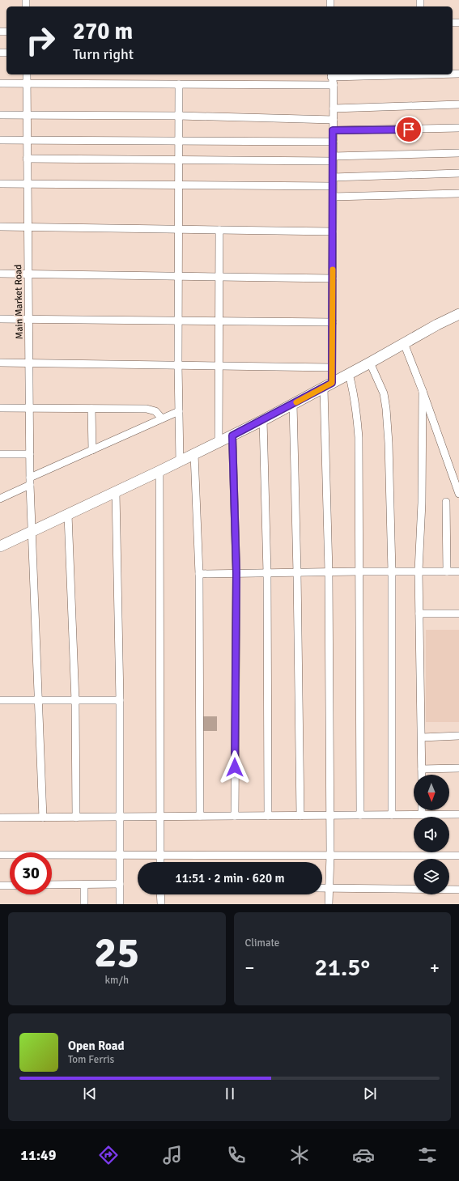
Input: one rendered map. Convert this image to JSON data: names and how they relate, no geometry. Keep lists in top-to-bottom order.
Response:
{
  "streets": {
    "street": ["Main Market Road"]
  },
  "north": "bottom",
  "page": {
    "turn": ["270 m", "Turn right"],
    "limit": "30",
    "trip": "11:51 · 2 min · 620 m",
    "tile": [
      ["25", "km/h"],
      "Climate"
    ],
    "heat": ["−", "21.5°", "+"],
    "song": ["Open Road", "Tom Ferris"],
    "tabs": "11:49"
  }
}
